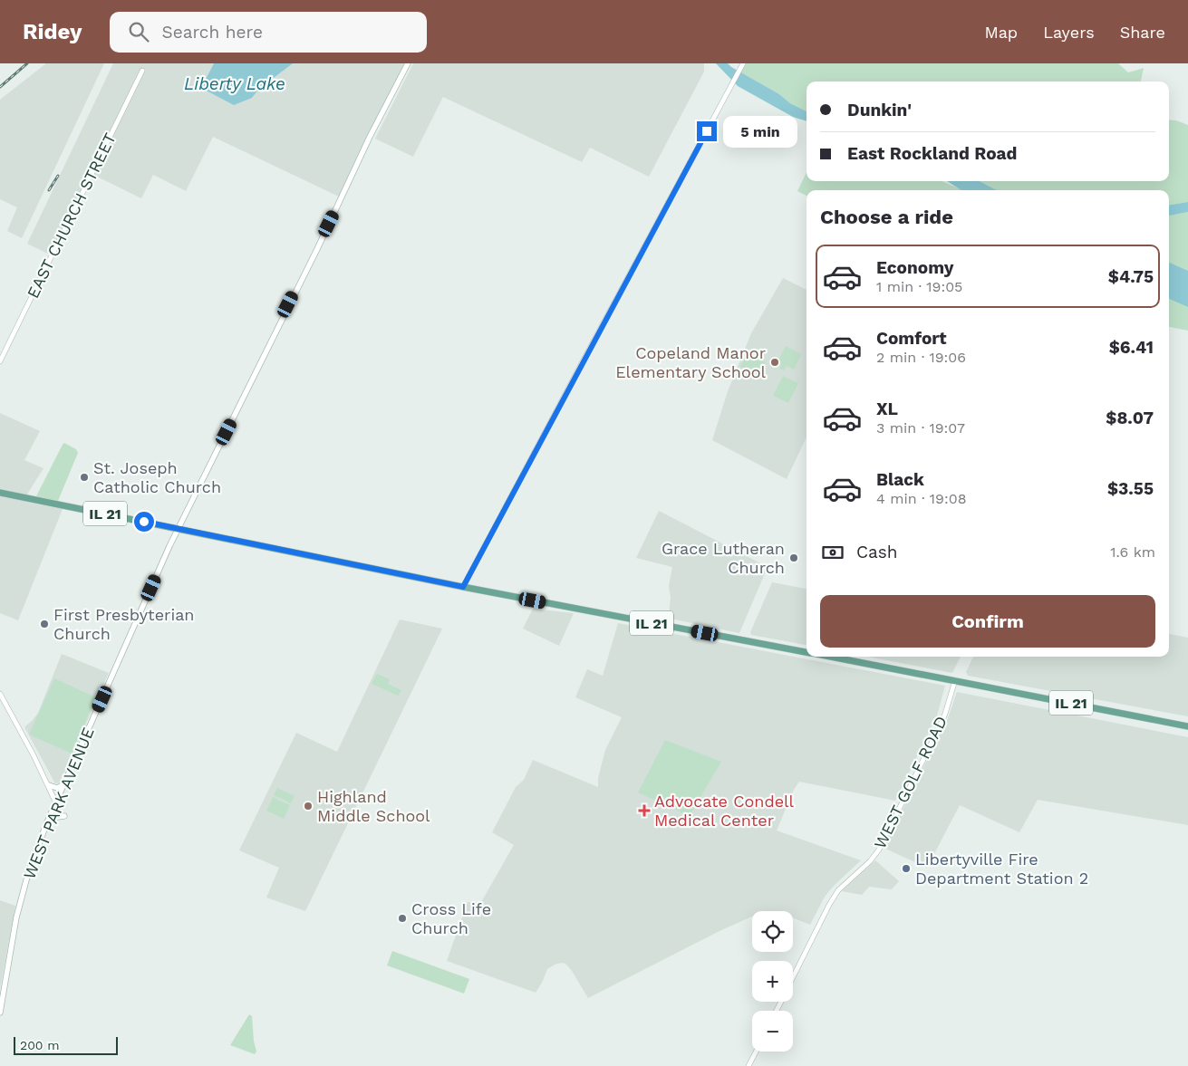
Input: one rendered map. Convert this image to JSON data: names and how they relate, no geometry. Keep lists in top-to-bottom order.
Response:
{
  "streets": {
    "main road": ["IL 21", "WEST PARK AVENUE"],
    "street": ["EAST CHURCH STREET", "WEST GOLF ROAD"]
  },
  "crossings": [
    ["IL 21", "WEST GOLF ROAD"],
    ["IL 21", "WEST PARK AVENUE"]
  ],
  "water": ["Liberty Lake"],
  "places": {
    "other": [
      "Copeland Manor Elementary School",
      "St. Joseph Catholic Church",
      "Grace Lutheran Church",
      "First Presbyterian Church",
      "Highland Middle School",
      "Libertyville Fire Department Station 2",
      "Cross Life Church"
    ],
    "health": ["Advocate Condell Medical Center"]
  },
  "scale_bar": "200 m",
  "page": {
    "header": "Ridey",
    "search": "Search here",
    "nav": ["Map", "Layers", "Share"],
    "banner": ["Dunkin'", "East Rockland Road"],
    "bubble": "5 min",
    "heading": "Choose a ride",
    "list": [
      {
        "name": "Economy",
        "note": "1 min · 19:05",
        "value": "$4.75"
      },
      {
        "name": "Comfort",
        "note": "2 min · 19:06",
        "value": "$6.41"
      },
      {
        "name": "XL",
        "note": "3 min · 19:07",
        "value": "$8.07"
      },
      {
        "name": "Black",
        "note": "4 min · 19:08",
        "value": "$3.55"
      }
    ],
    "pay": ["Cash", "1.6 km"],
    "buttons": "Confirm",
    "map_buttons": ["+", "−"],
    "scale": "200 m"
  }
}
